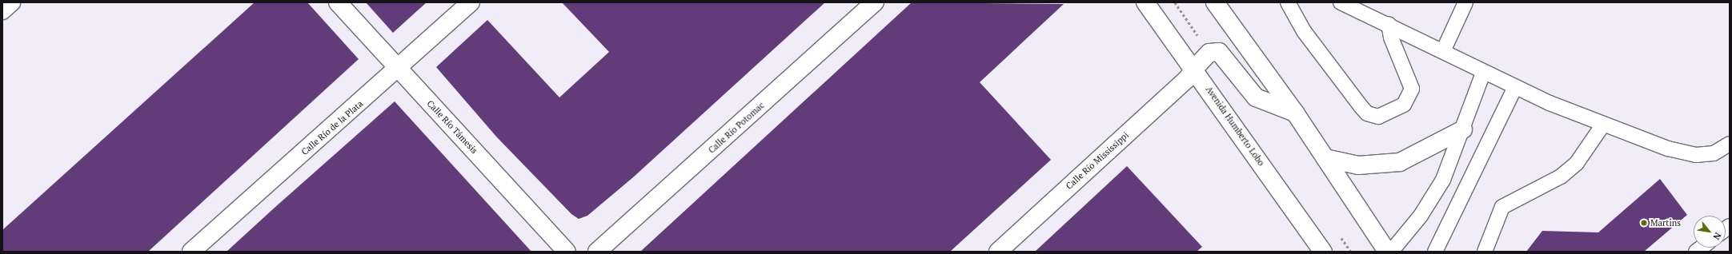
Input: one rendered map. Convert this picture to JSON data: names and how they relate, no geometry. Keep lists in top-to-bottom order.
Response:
{
  "streets": {
    "street": [
      "Avenida Humberto Lobo",
      "Calle Río Támesis",
      "Calle Río de la Plata",
      "Calle Río Potomac",
      "Calle Río Mississippi"
    ]
  },
  "crossings": [
    ["Avenida Humberto Lobo", "Calle Río Mississippi"],
    ["Calle Río Támesis", "Calle Río de la Plata"]
  ],
  "places": ["Martins"],
  "north": "bottom right"
}
